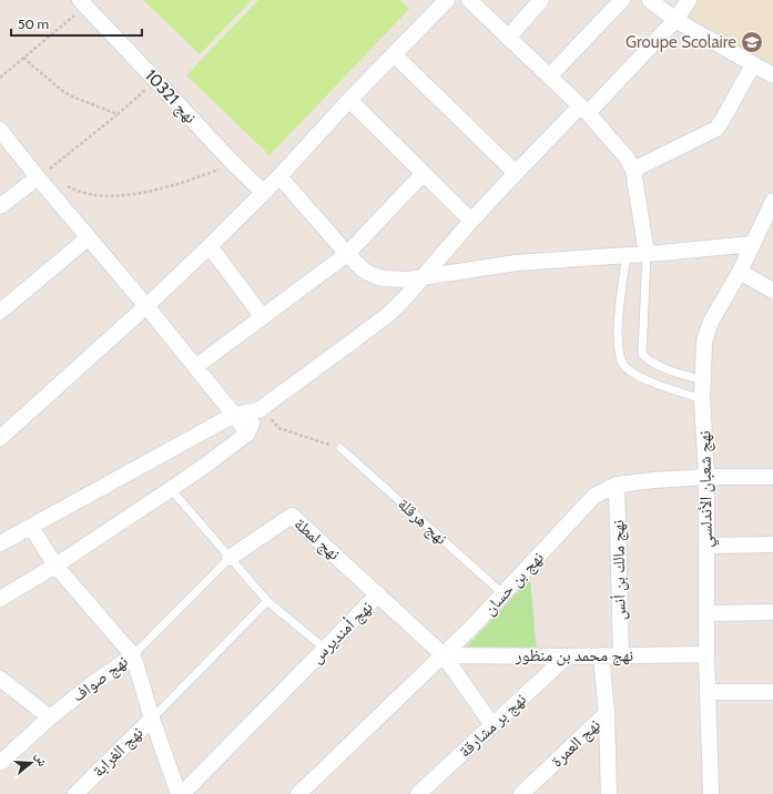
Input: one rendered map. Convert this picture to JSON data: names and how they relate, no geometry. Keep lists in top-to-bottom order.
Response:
{
  "streets": {
    "street": [
      "نهج 10321",
      "نهج شعبان الأندلسي",
      "نهج لمطة",
      "نهج مالك بن أنس",
      "نهج بن حسان",
      "نهج أمنديرس",
      "نهج محمد بن منظور",
      "نهج صواف",
      "نهج بر مشارقة",
      "نهج العمرة",
      "نهج الغرابة"
    ],
    "lane": ["نهج هرقلة"]
  },
  "crossings": [
    ["نهج شعبان الأندلسي", "نهج بن حسان"],
    ["نهج شعبان الأندلسي", "نهج محمد بن منظور"],
    ["نهج هرقلة", "نهج بن حسان"],
    ["نهج لمطة", "نهج أمنديرس"],
    ["نهج مالك بن أنس", "نهج بن حسان"],
    ["نهج مالك بن أنس", "نهج محمد بن منظور"],
    ["نهج بن حسان", "نهج أمنديرس"],
    ["نهج بن حسان", "نهج محمد بن منظور"],
    ["نهج أمنديرس", "نهج محمد بن منظور"],
    ["نهج أمنديرس", "نهج بر مشارقة"],
    ["نهج محمد بن منظور", "نهج بر مشارقة"],
    ["نهج محمد بن منظور", "نهج العمرة"],
    ["نهج صواف", "نهج الغرابة"]
  ],
  "places": {
    "school or university": ["Groupe Scolaire"]
  },
  "scale_bar": "50 m",
  "north": "right"
}
